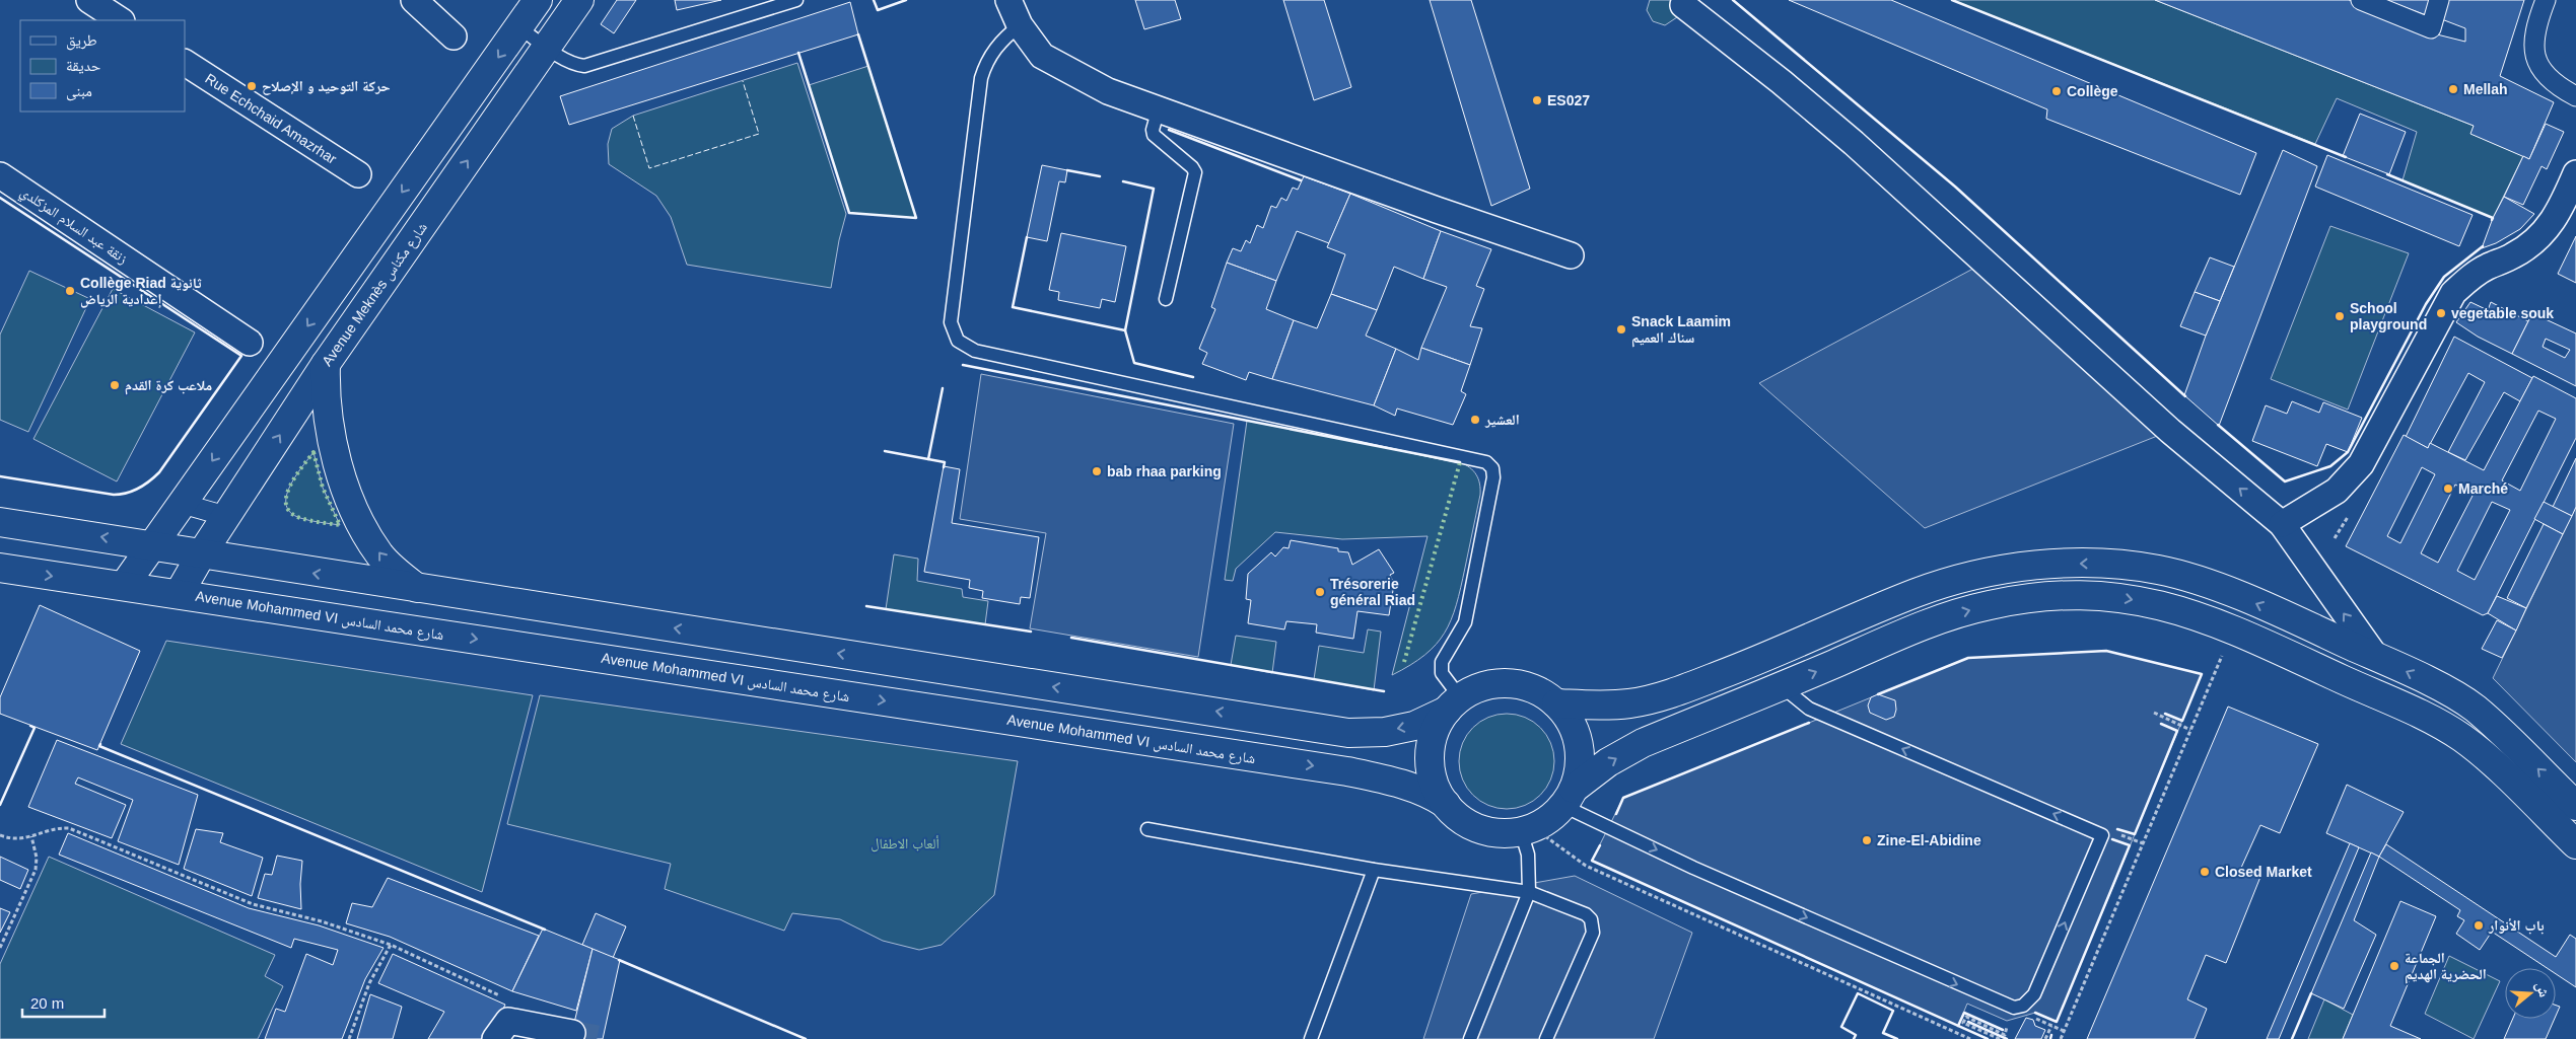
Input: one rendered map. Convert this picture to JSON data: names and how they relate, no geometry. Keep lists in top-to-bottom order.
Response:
{
  "streets": {
    "main road": ["Avenue Meknès شارع مكناس", "Avenue Mohammed VI شارع محمد السادس"],
    "street": ["Rue Echchaid Amazrhar", "زنقة عبد السلام المزكلدي"]
  },
  "crossings": [
    ["Avenue Meknès شارع مكناس", "Avenue Mohammed VI شارع محمد السادس"]
  ],
  "parks": ["ألعاب الاطفال"],
  "places": [
    "حركة التوحيد و الإصلاح",
    "Mellah",
    "Collège",
    "ES027",
    "Collège Riad ثانوية إعدادية الرياض",
    "vegetable souk",
    "School playground",
    "Snack Laamim سناك العميم",
    "ملاعب كرة القدم",
    "العشير",
    "bab rhaa parking",
    "Marché",
    "Trésorerie général Riad",
    "Zine-El-Abidine",
    "Closed Market",
    "باب الأنوار",
    "الجماعة الحضرية الهديم"
  ],
  "legend": ["طريق", "حديقة", "مبنى"],
  "scale_bar": "20 m",
  "north": "right"
}
